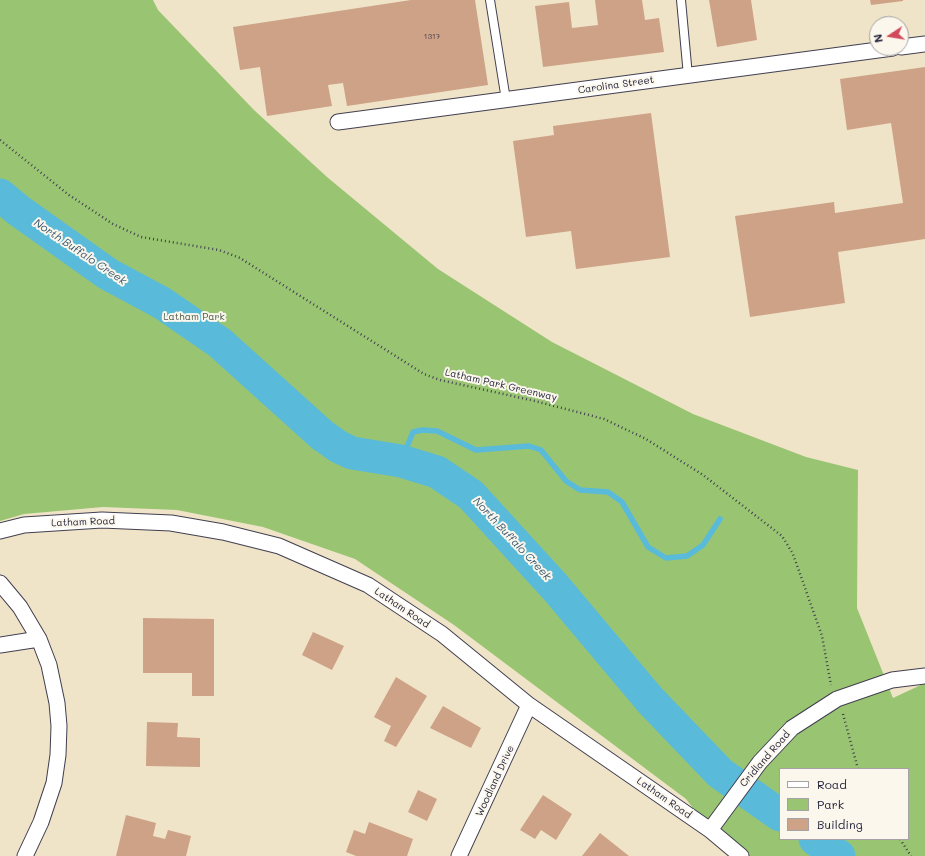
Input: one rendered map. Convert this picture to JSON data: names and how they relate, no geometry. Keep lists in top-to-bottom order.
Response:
{
  "streets": {
    "street": [
      "Carolina Street",
      "Latham Road",
      "Cridland Road",
      "Woodland Drive"
    ],
    "path": ["Latham Park Greenway"]
  },
  "crossings": [
    ["Latham Park Greenway", "Cridland Road"],
    ["Latham Road", "Cridland Road"],
    ["Latham Road", "Woodland Drive"]
  ],
  "water": ["North Buffalo Creek"],
  "parks": ["Latham Park"],
  "house_numbers": ["1317"],
  "legend": ["Road", "Park", "Building"],
  "north": "left"
}
